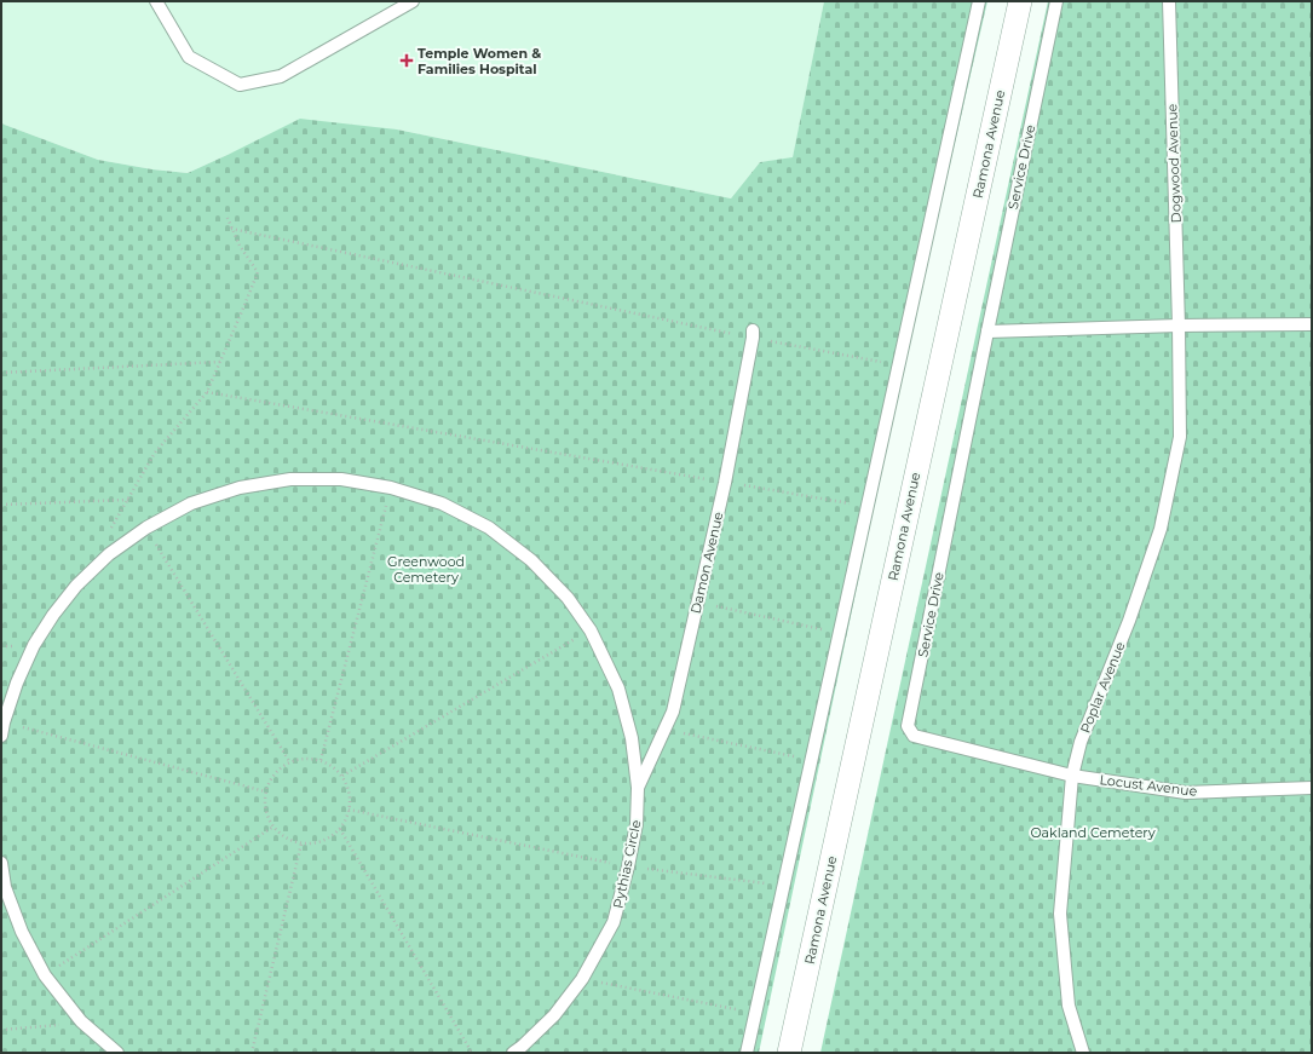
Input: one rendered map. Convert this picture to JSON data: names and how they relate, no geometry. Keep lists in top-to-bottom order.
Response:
{
  "streets": {
    "street": ["Ramona Avenue"],
    "lane": [
      "Dogwood Avenue",
      "Service Drive",
      "Damon Avenue",
      "Poplar Avenue",
      "Locust Avenue",
      "Pythias Circle"
    ]
  },
  "crossings": [
    ["Dogwood Avenue", "Poplar Avenue"],
    ["Service Drive", "Poplar Avenue"],
    ["Service Drive", "Locust Avenue"],
    ["Damon Avenue", "Pythias Circle"],
    ["Poplar Avenue", "Locust Avenue"]
  ],
  "parks": ["Greenwood Cemetery", "Oakland Cemetery"],
  "places": {
    "health": ["Temple Women & Families Hospital"]
  }
}
